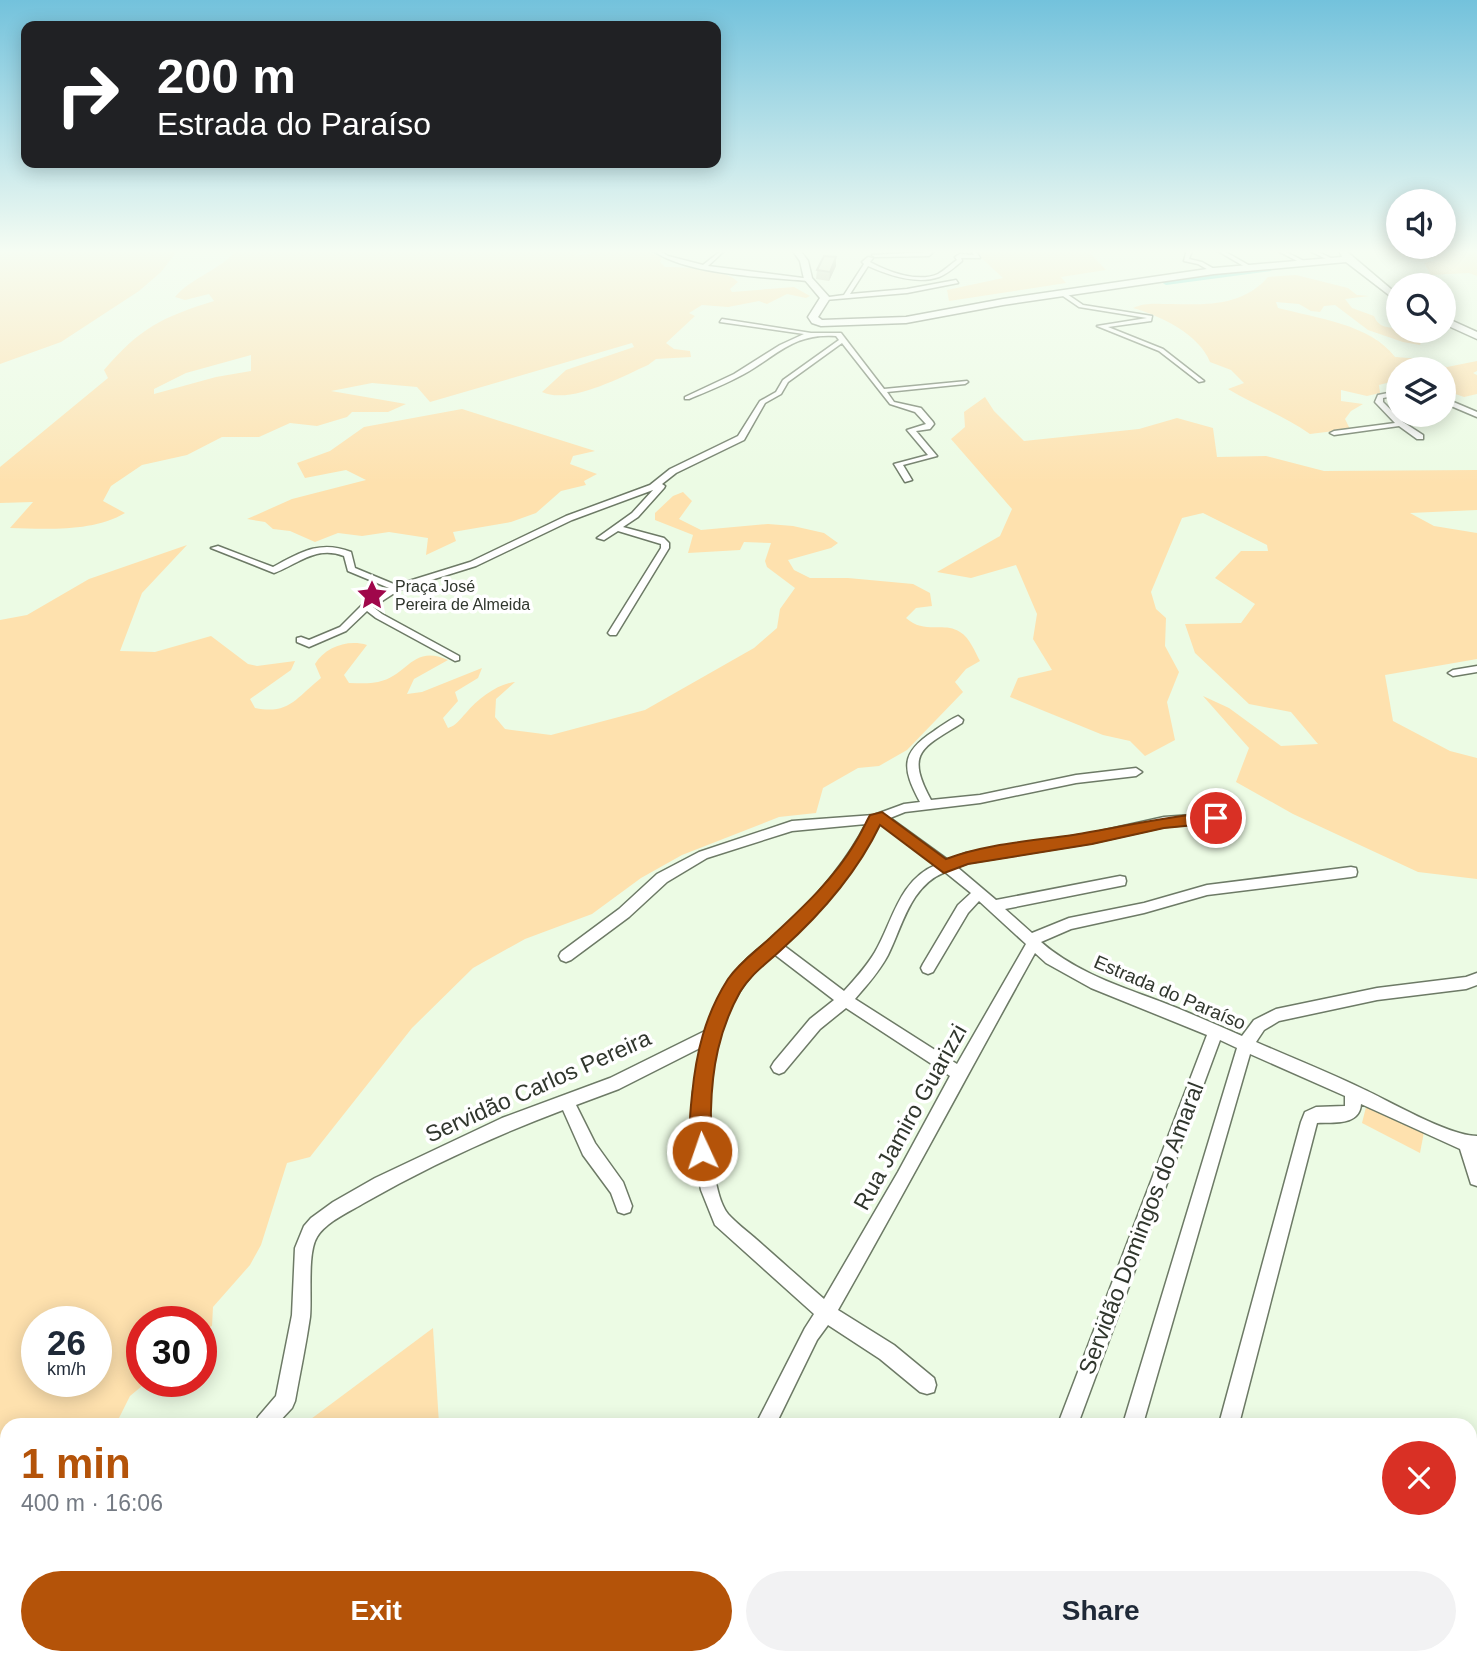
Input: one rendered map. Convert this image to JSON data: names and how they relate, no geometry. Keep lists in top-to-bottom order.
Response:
{
  "streets": {
    "street": [
      "Estrada do Paraíso",
      "Servidão Carlos Pereira",
      "Rua Jamiro Guarizzi",
      "Servidão Domingos do Amaral"
    ]
  },
  "crossings": [
    ["Estrada do Paraíso", "Rua Jamiro Guarizzi"],
    ["Estrada do Paraíso", "Servidão Domingos do Amaral"]
  ],
  "places": {
    "place": ["Praça José Pereira de Almeida"]
  },
  "page": {
    "turn": ["200 m", "Estrada do Paraíso"],
    "speed": "26 km/h",
    "limit": "30",
    "heading": ["1 min", "400 m · 16:06"],
    "buttons": ["Exit", "Share"]
  }
}
